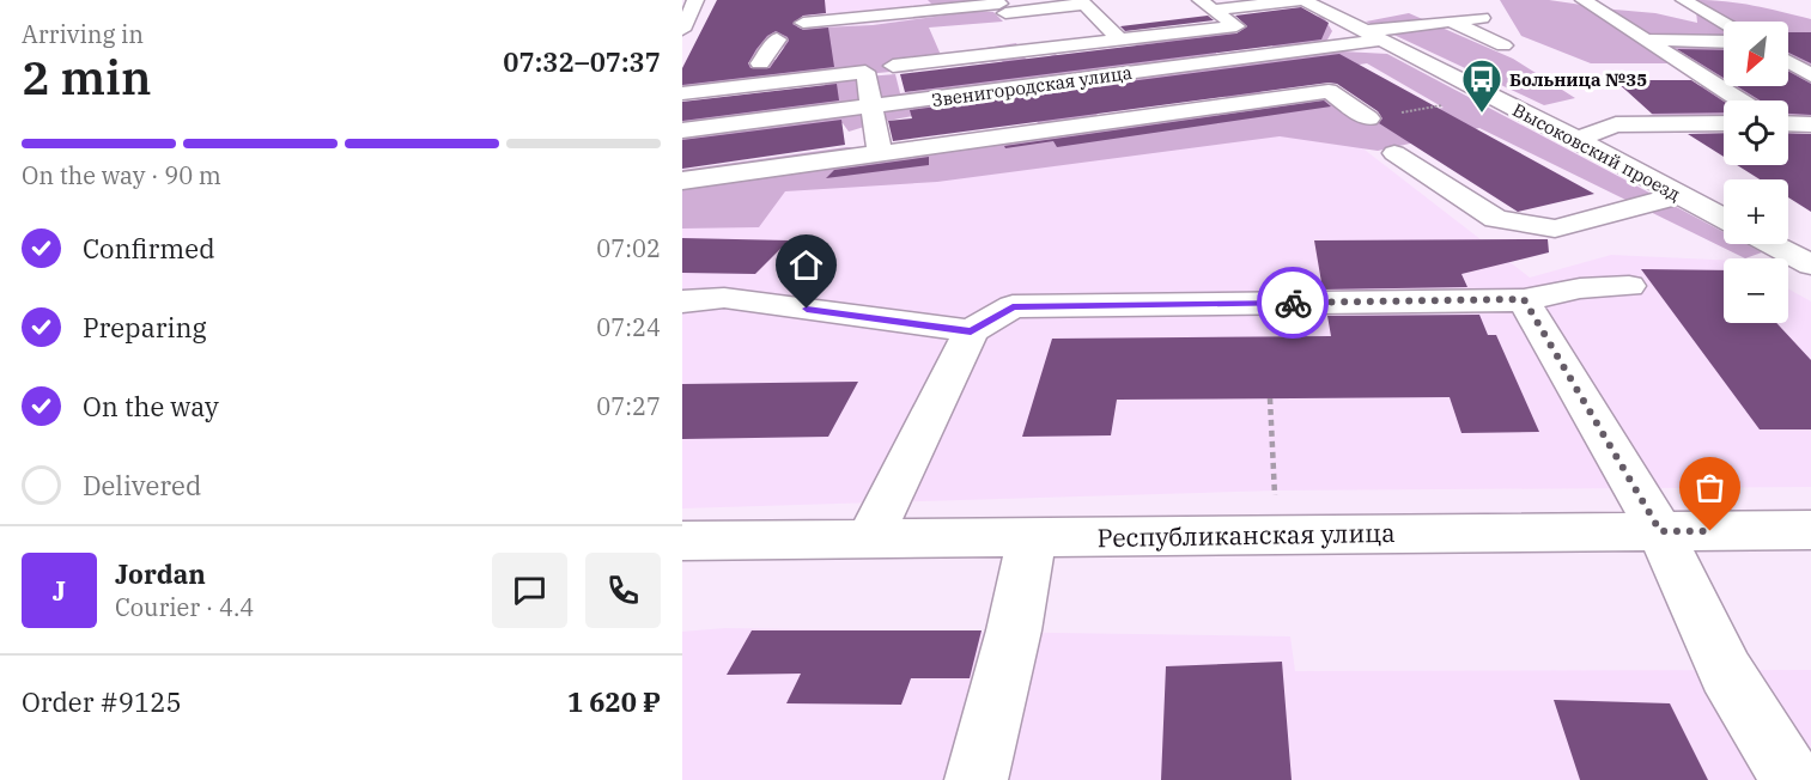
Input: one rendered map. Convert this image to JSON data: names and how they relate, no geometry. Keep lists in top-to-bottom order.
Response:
{
  "streets": {
    "street": ["Звенигородская улица", "Высоковский проезд", "Республиканская улица"]
  },
  "crossings": [
    ["Звенигородская улица", "Высоковский проезд"]
  ],
  "places": {
    "bus stop": ["Больница №35"]
  },
  "north": "bottom left",
  "page": {
    "heading": ["2 min", "Arriving in", "07:32–07:37"],
    "panel": [
      "Jordan",
      "Courier · 4.4",
      "Order #9125",
      "1 620 ₽"
    ],
    "map_buttons": ["+", "−"],
    "bar": "On the way · 90 m",
    "list": [
      ["Confirmed", "07:02"],
      ["Preparing", "07:24"],
      ["On the way", "07:27"],
      "Delivered"
    ],
    "round": "J"
  }
}
